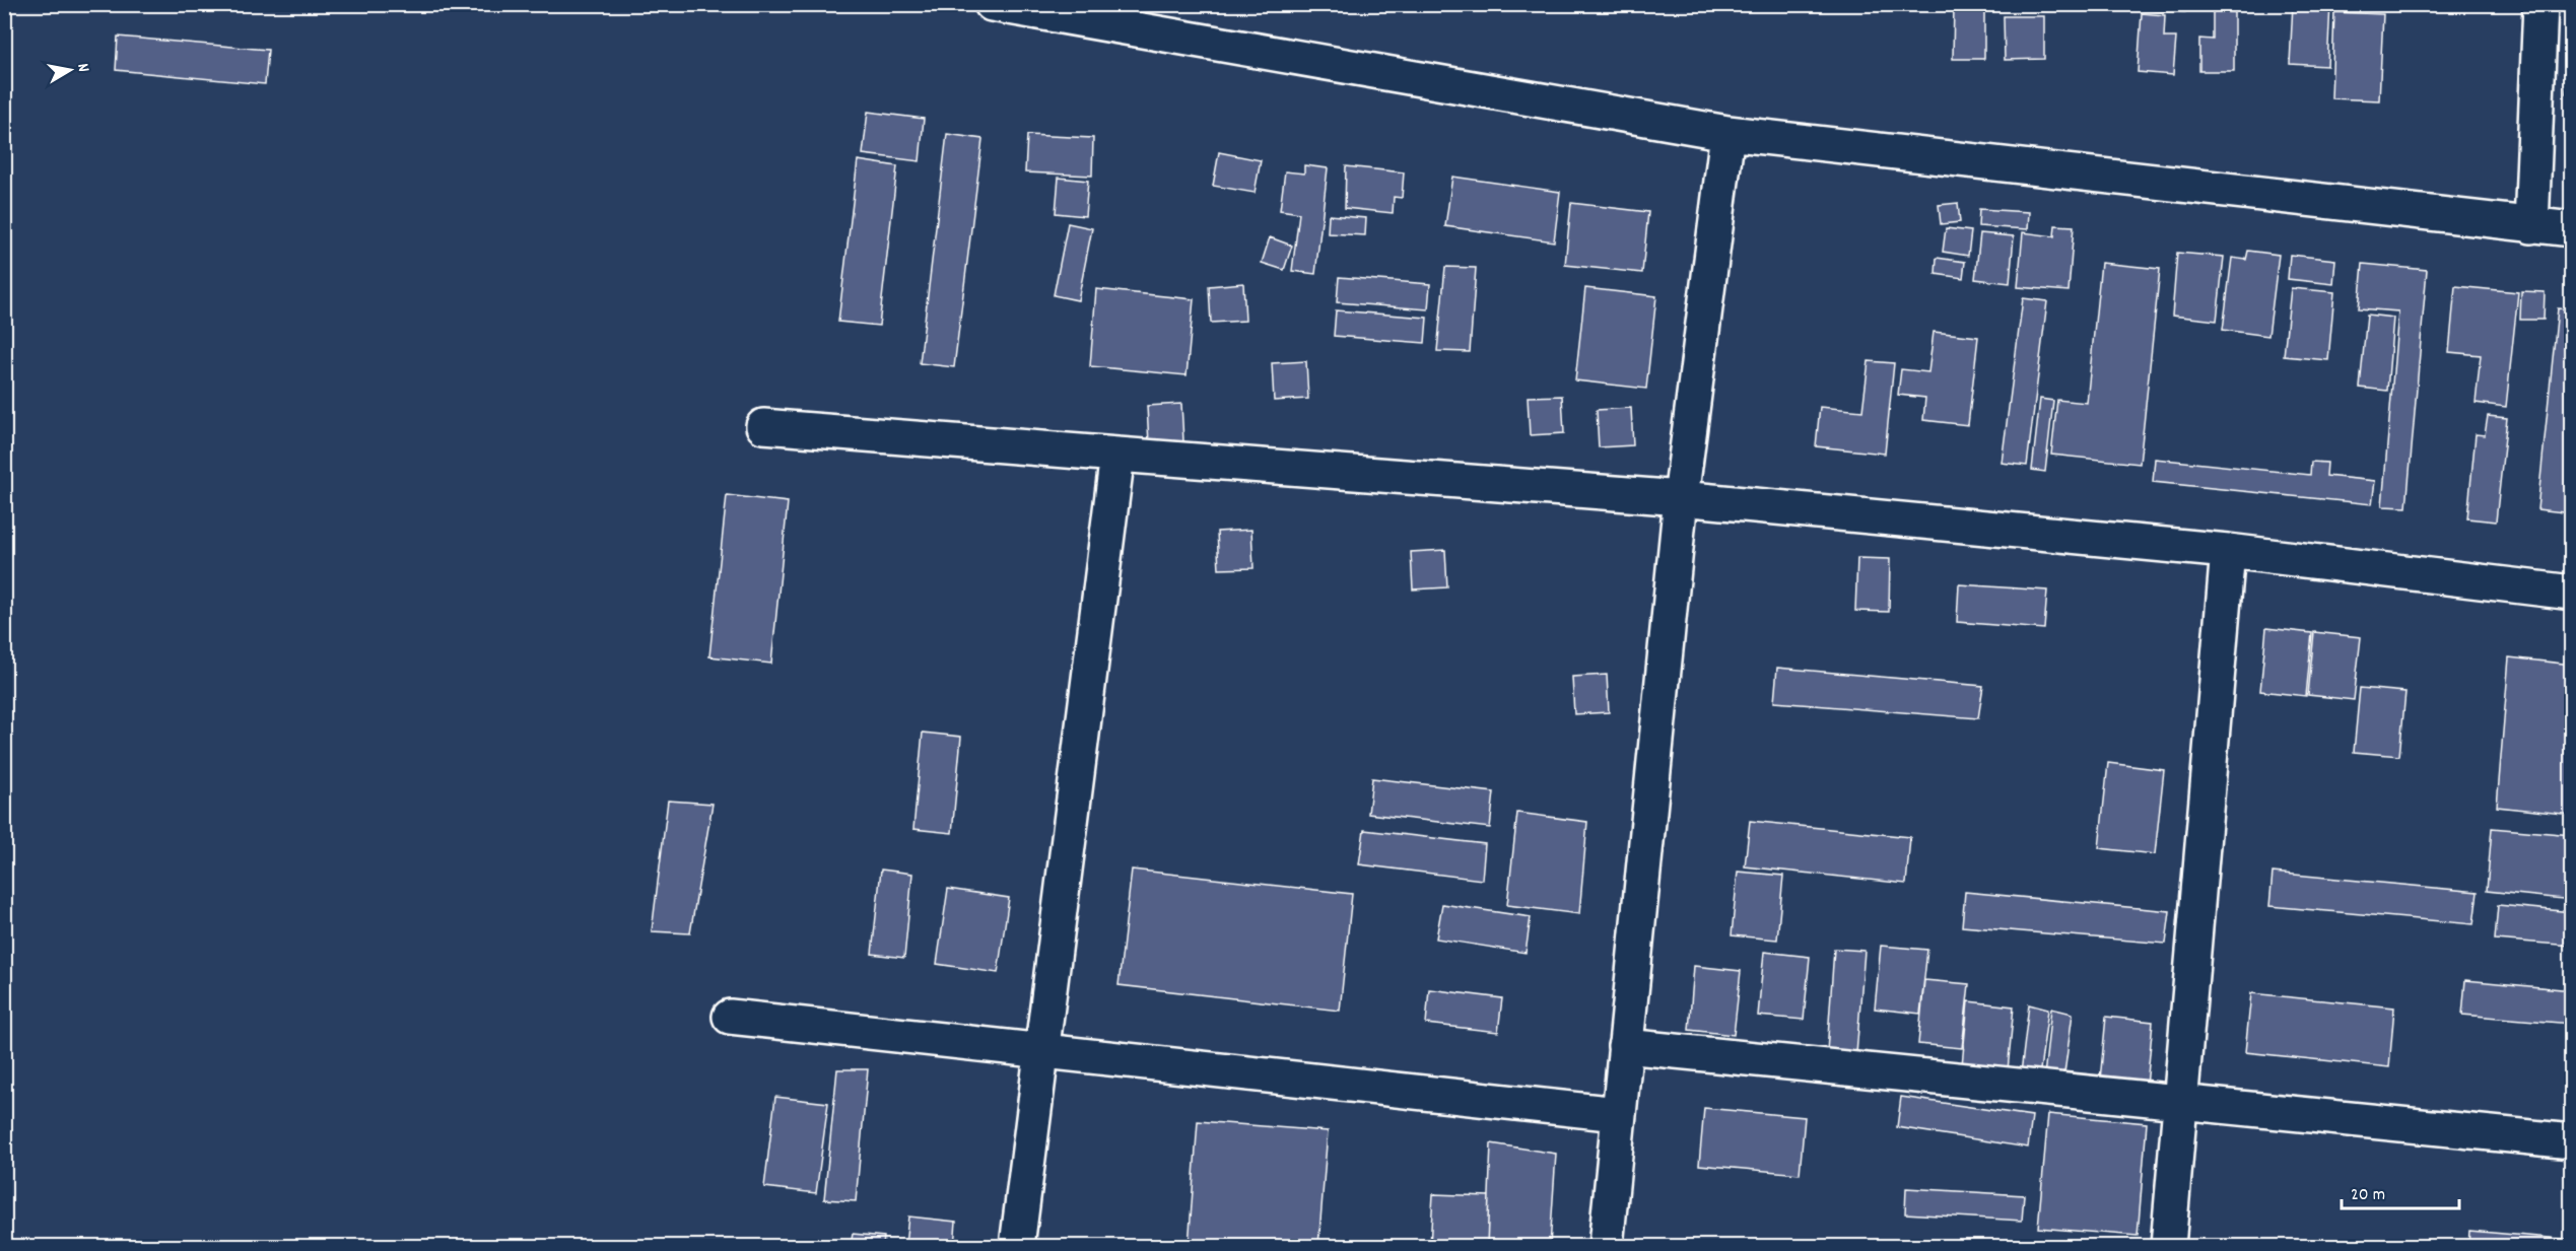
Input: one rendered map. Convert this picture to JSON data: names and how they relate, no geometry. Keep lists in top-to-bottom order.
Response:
{
  "scale_bar": "20 m",
  "north": "right"
}
